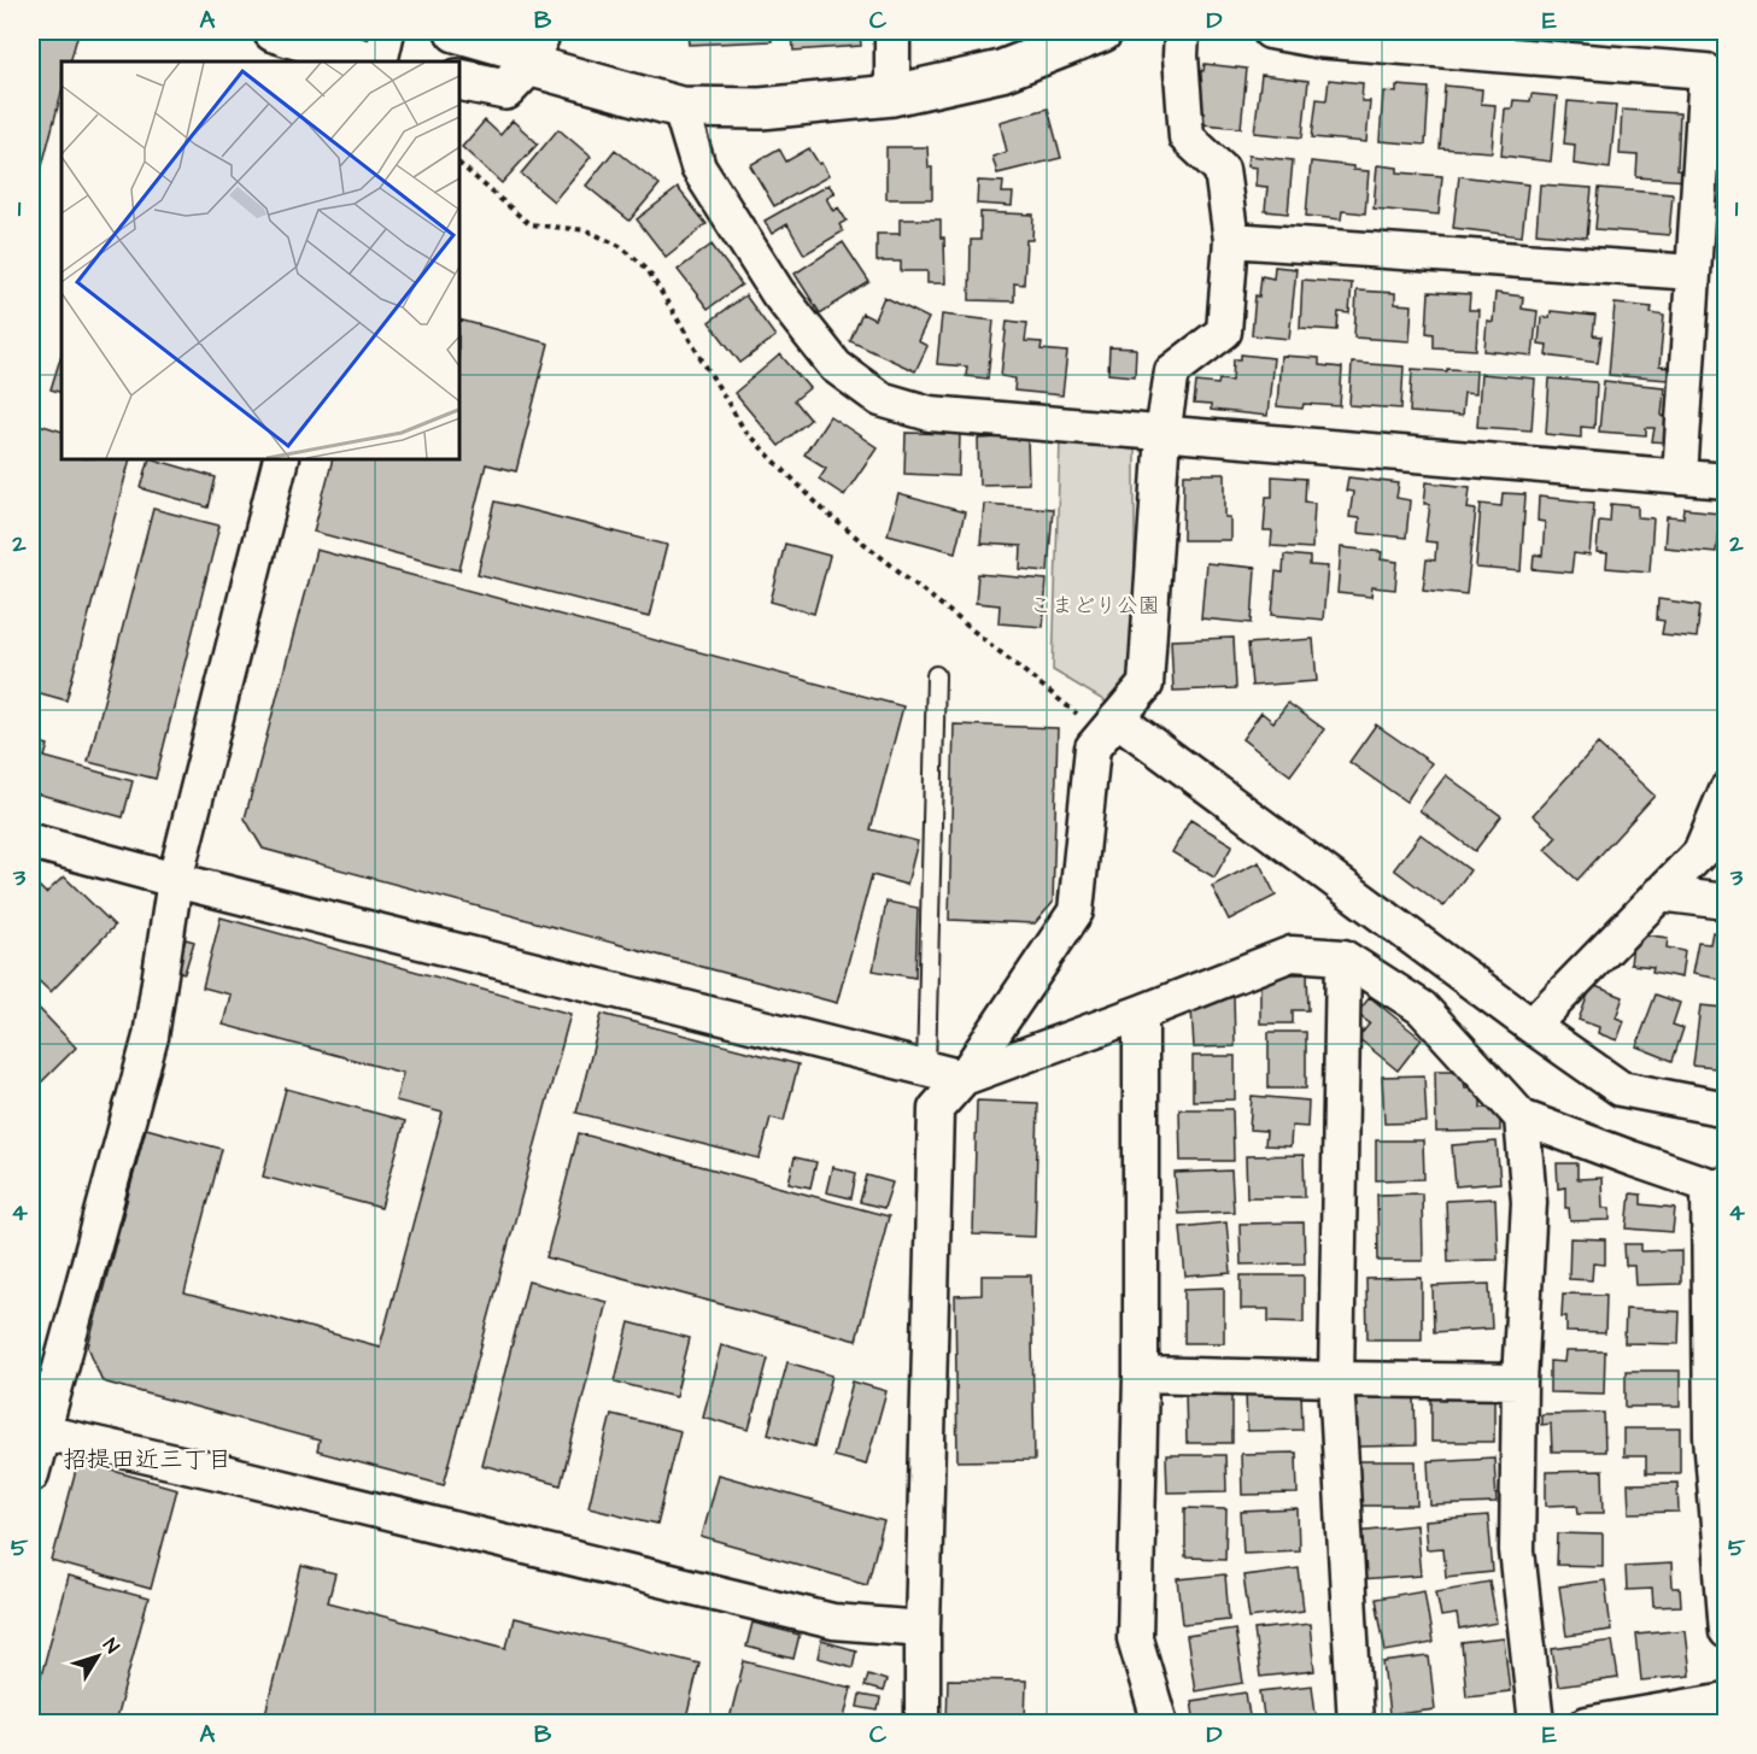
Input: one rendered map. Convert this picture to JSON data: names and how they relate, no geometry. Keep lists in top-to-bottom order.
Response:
{
  "districts": ["招提田近三丁目"],
  "parks": ["こまどり公園"],
  "north": "top right",
  "grid": {
    "columns": [
      "A",
      "B",
      "C",
      "D",
      "E"
    ],
    "rows": [
      "1",
      "2",
      "3",
      "4",
      "5"
    ]
  }
}
